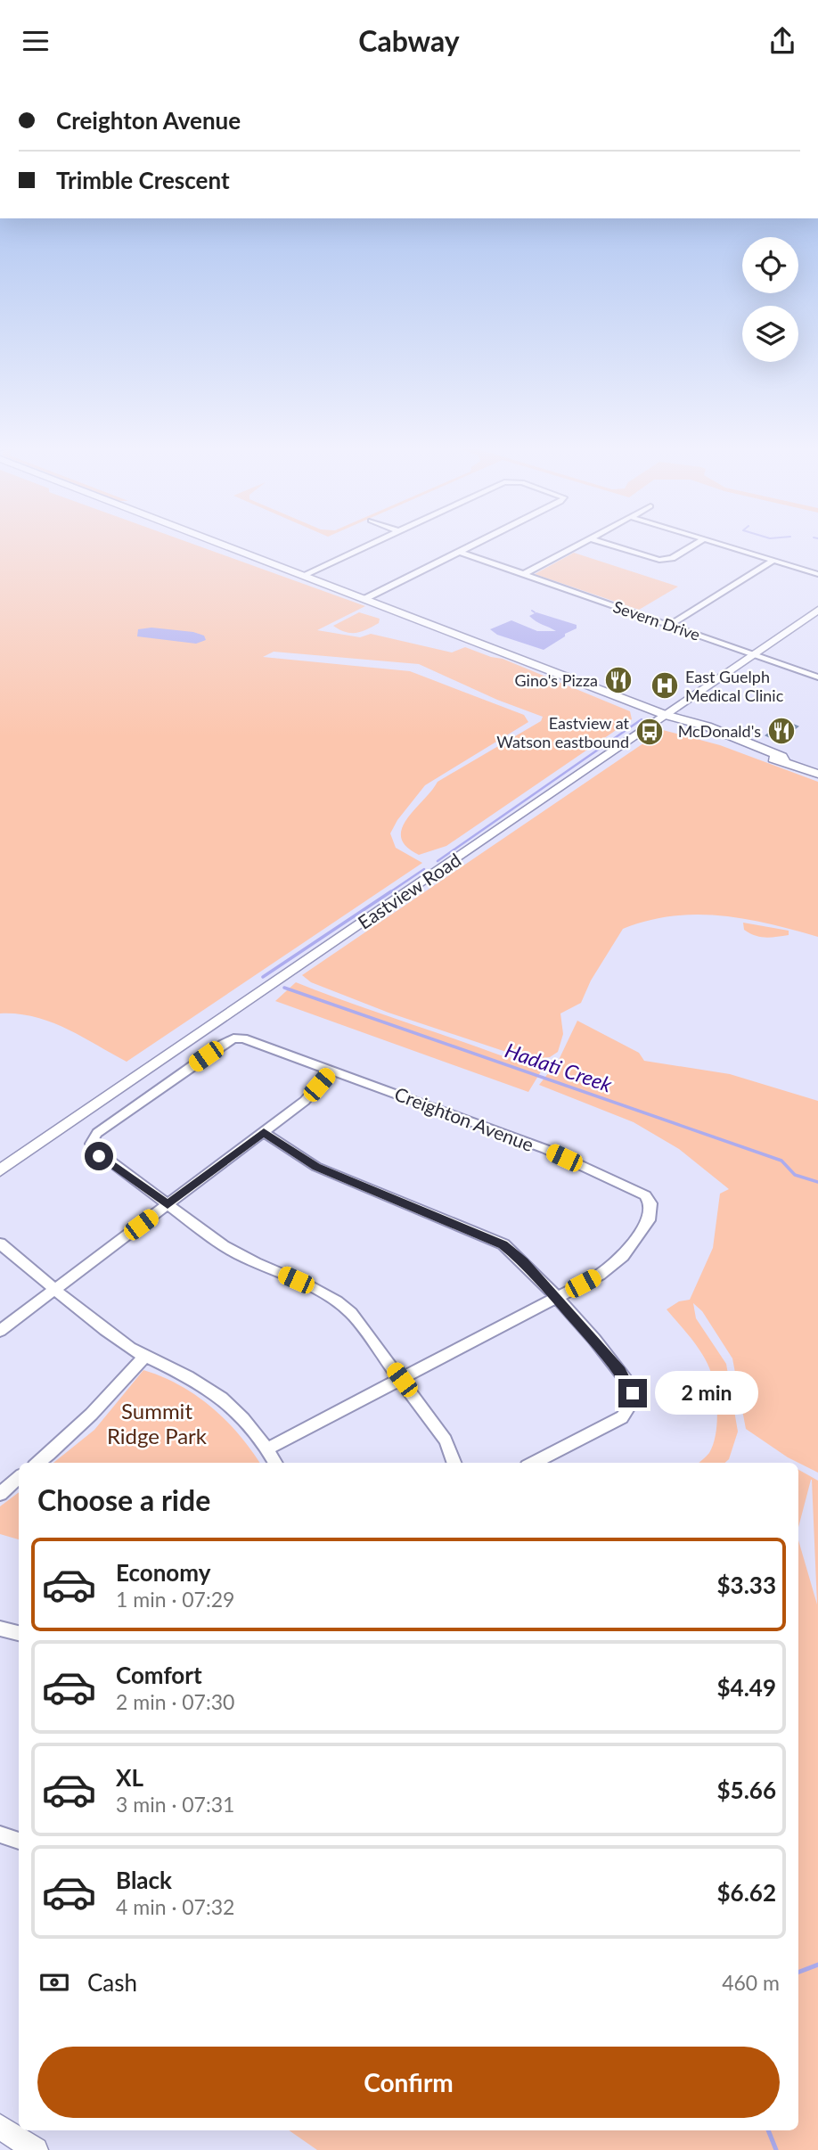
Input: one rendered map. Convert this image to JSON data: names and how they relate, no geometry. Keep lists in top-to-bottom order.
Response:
{
  "streets": {
    "street": ["Severn Drive", "Eastview Road", "Creighton Avenue"]
  },
  "crossings": [
    ["Severn Drive", "Eastview Road"]
  ],
  "water": ["Hadati Creek"],
  "parks": ["Summit Ridge Park"],
  "places": {
    "restaurant": ["Gino's Pizza", "McDonald's"],
    "hospital": ["East Guelph Medical Clinic"],
    "bus stop": ["Eastview at Watson eastbound"]
  },
  "page": {
    "header": "Cabway",
    "banner": ["Creighton Avenue", "Trimble Crescent"],
    "bubble": "2 min",
    "heading": "Choose a ride",
    "list": [
      {
        "name": "Economy",
        "note": "1 min · 07:29",
        "value": "$3.33"
      },
      {
        "name": "Comfort",
        "note": "2 min · 07:30",
        "value": "$4.49"
      },
      {
        "name": "XL",
        "note": "3 min · 07:31",
        "value": "$5.66"
      },
      {
        "name": "Black",
        "note": "4 min · 07:32",
        "value": "$6.62"
      }
    ],
    "pay": ["Cash", "460 m"],
    "buttons": "Confirm"
  }
}
